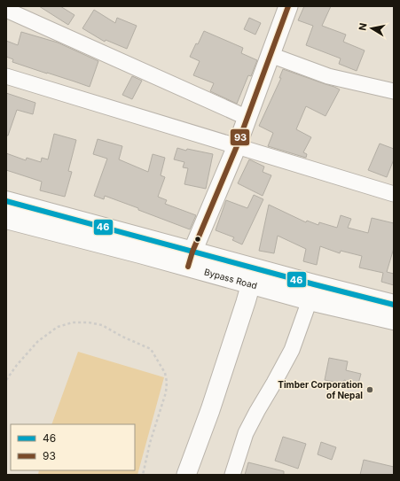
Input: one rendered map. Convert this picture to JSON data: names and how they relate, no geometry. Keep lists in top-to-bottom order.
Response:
{
  "streets": {
    "highway": ["Bypass Road"]
  },
  "places": ["Timber Corporation of Nepal"],
  "lines": ["transit line 93", "transit line 46"],
  "legend": ["46", "93"],
  "north": "left"
}
